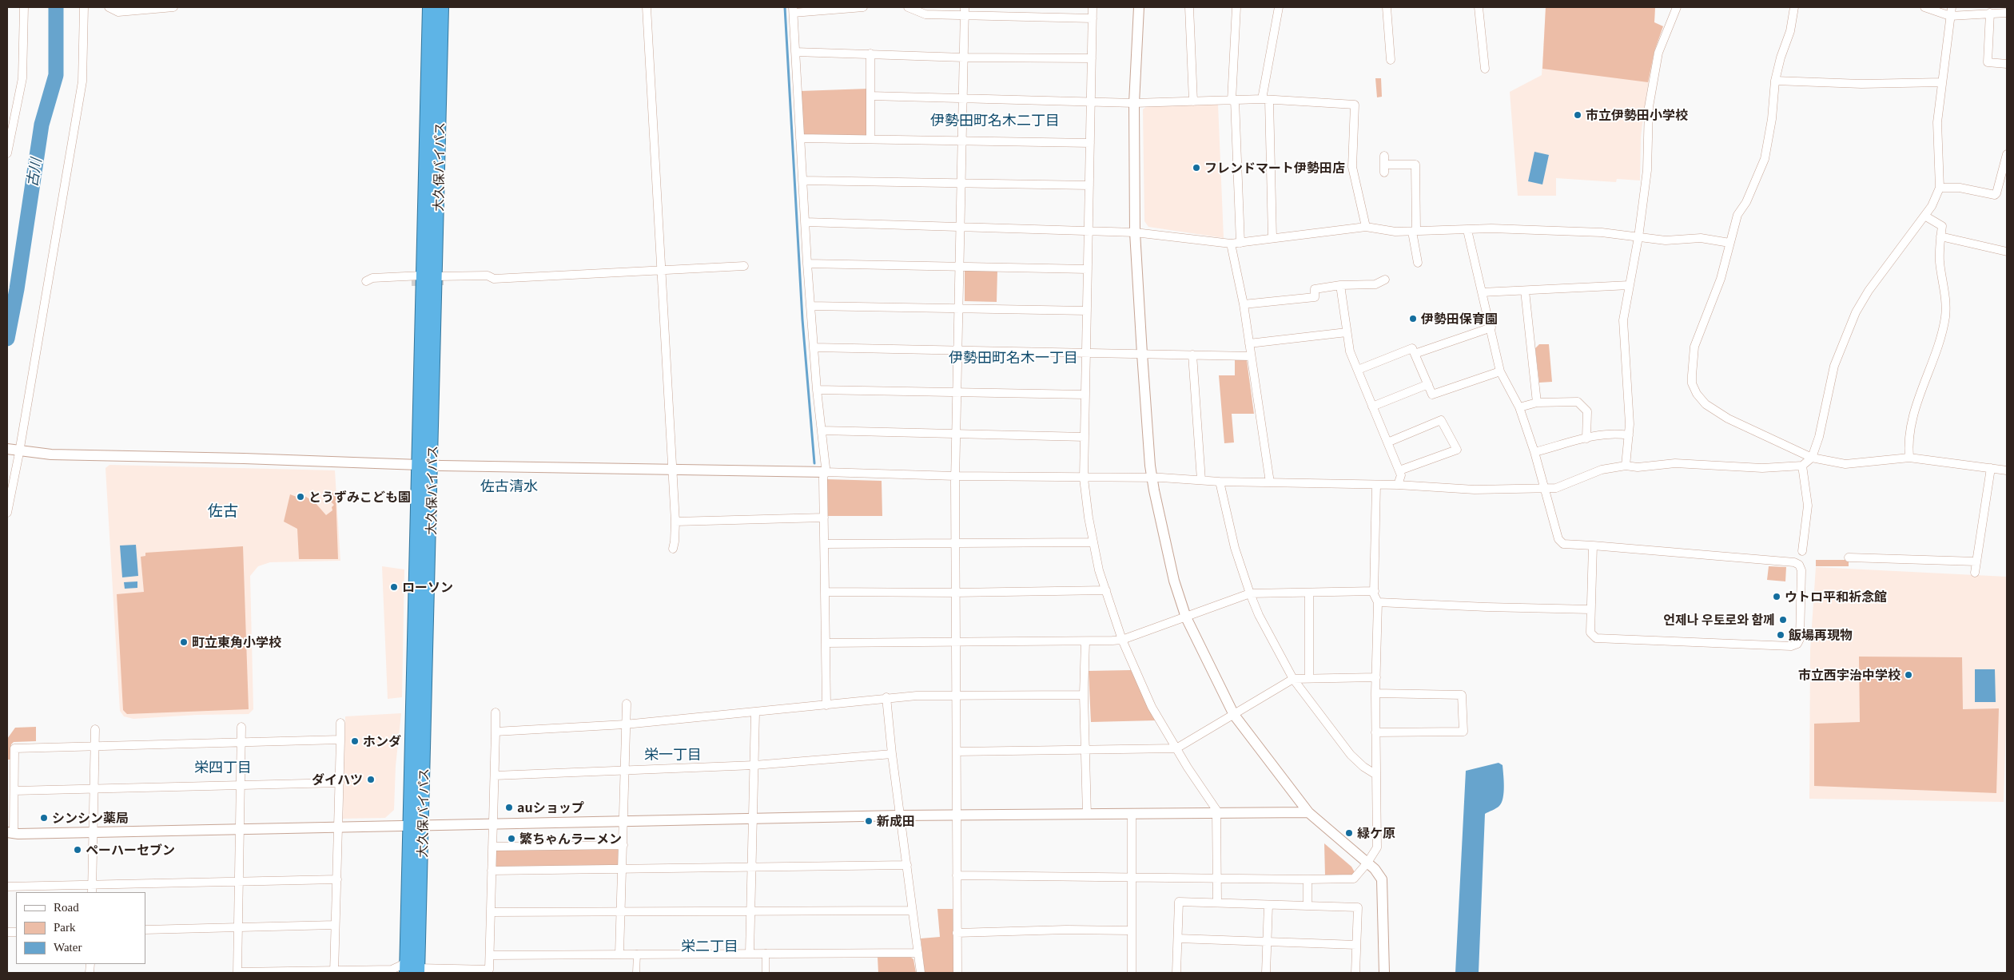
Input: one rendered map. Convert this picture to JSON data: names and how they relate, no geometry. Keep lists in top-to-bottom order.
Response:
{
  "streets": {
    "highway": ["大久保バイパス"]
  },
  "districts": [
    "伊勢田町名木二丁目",
    "伊勢田町名木一丁目",
    "佐古清水",
    "佐古",
    "栄一丁目",
    "栄四丁目",
    "栄二丁目"
  ],
  "water": ["古川"],
  "places": [
    "市立伊勢田小学校",
    "フレンドマート伊勢田店",
    "伊勢田保育園",
    "とうずみこども園",
    "ローソン",
    "ウトロ平和祈念館",
    "언제나 우토로와 함께",
    "飯場再現物",
    "町立東角小学校",
    "市立西宇治中学校",
    "ホンダ",
    "ダイハツ",
    "auショップ",
    "シンシン薬局",
    "新成田",
    "緑ケ原",
    "繁ちゃんラーメン",
    "ペーハーセブン"
  ],
  "legend": ["Road", "Park", "Water"]
}
